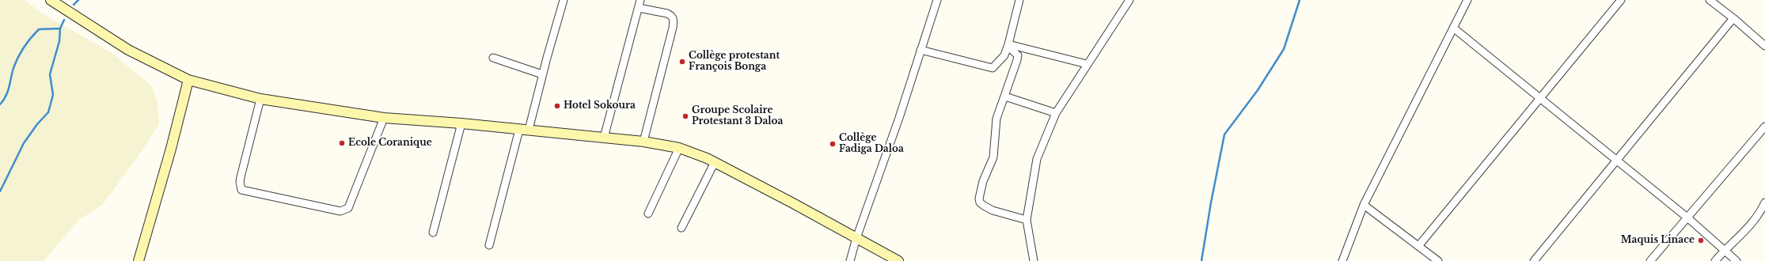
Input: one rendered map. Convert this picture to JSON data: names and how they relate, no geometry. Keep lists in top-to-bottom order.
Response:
{
  "places": [
    "Collège protestant François Bonga",
    "Hotel Sokoura",
    "Groupe Scolaire Protestant 3 Daloa",
    "Ecole Coranique",
    "Collège Fadiga Daloa",
    "Maquis Linace"
  ]
}
